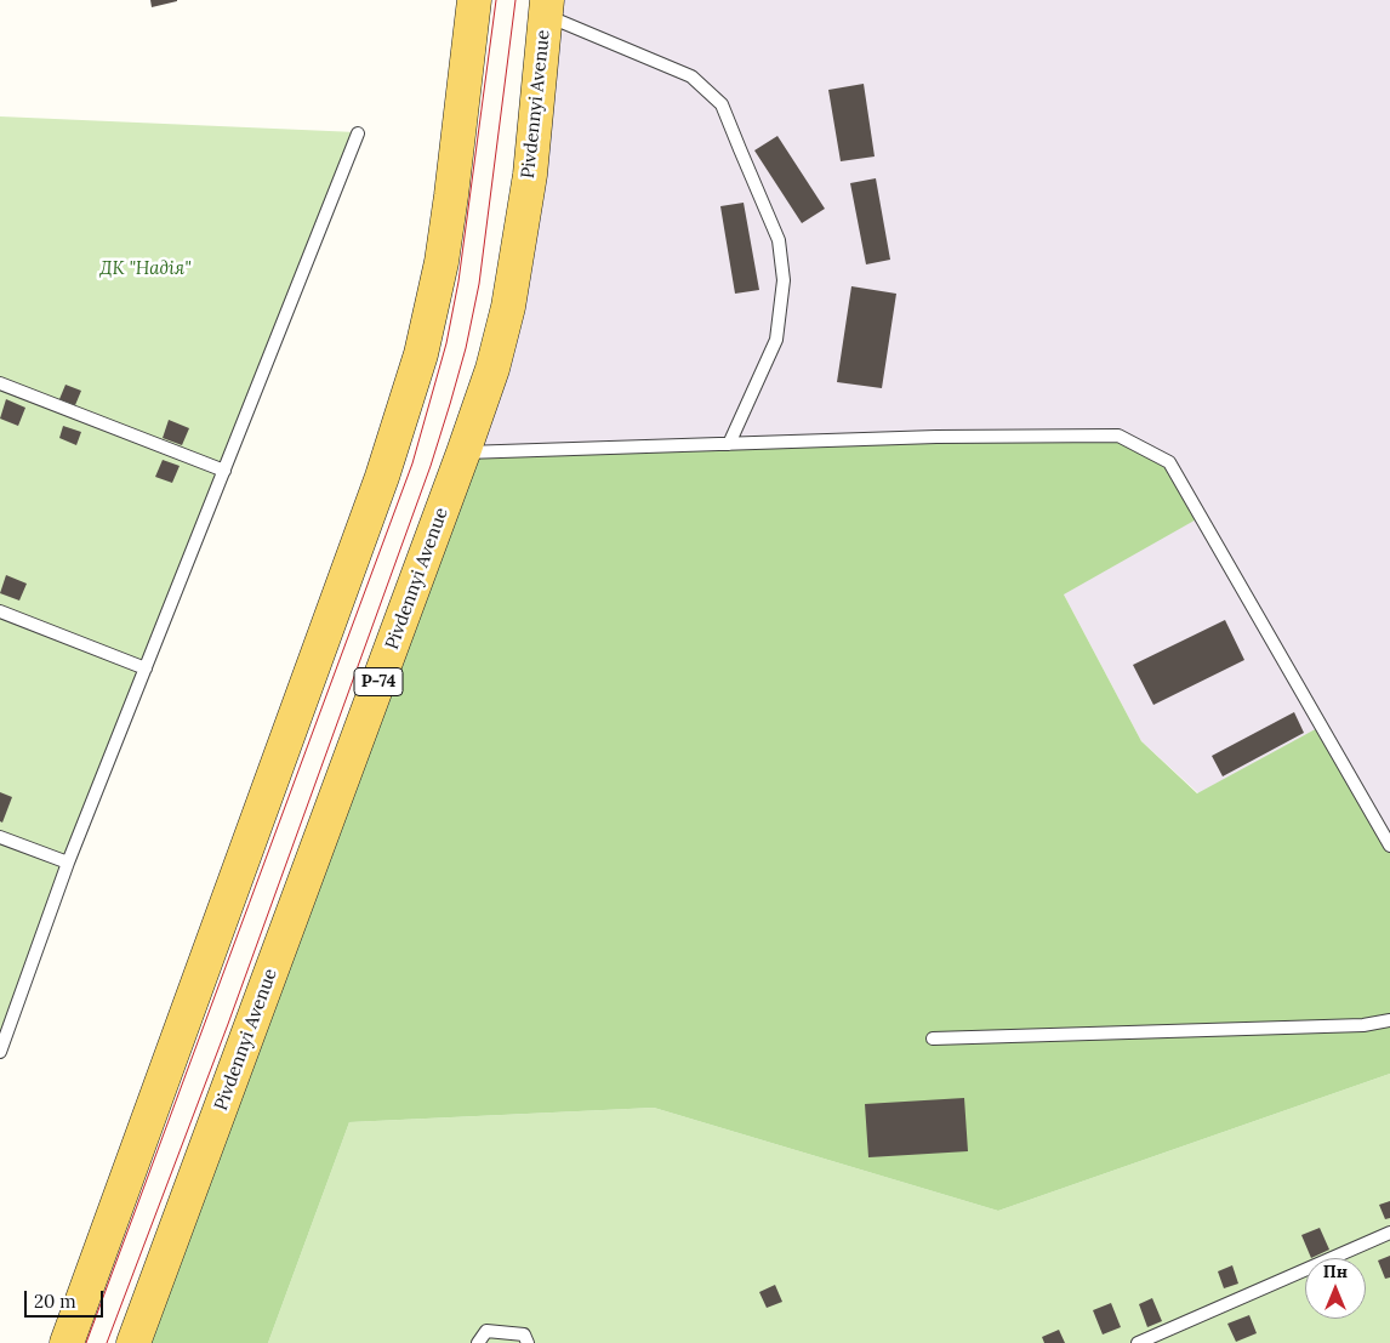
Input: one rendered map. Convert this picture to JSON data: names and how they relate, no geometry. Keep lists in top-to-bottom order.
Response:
{
  "streets": {
    "main road": ["Pivdennyi Avenue", "Р-74"]
  },
  "parks": ["ДК \"Надія\""],
  "scale_bar": "20 m",
  "north": "top"
}
